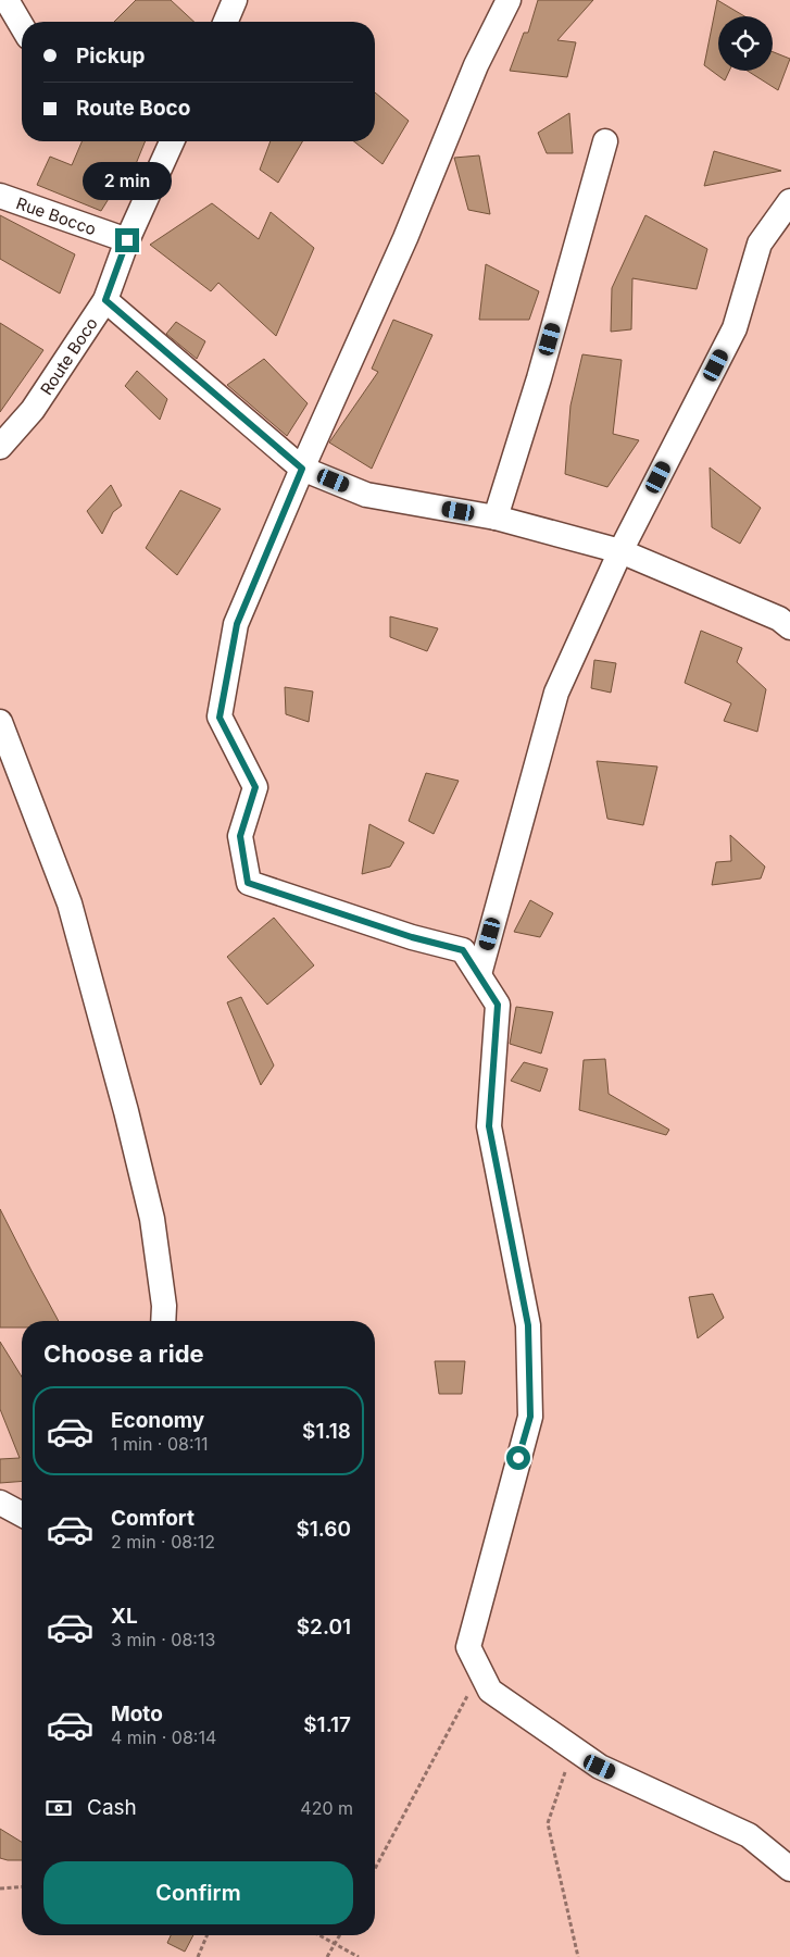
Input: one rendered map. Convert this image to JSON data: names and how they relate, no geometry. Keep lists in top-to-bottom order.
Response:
{
  "streets": {
    "street": ["Rue Bocco", "Route Boco"]
  },
  "crossings": [
    ["Rue Bocco", "Route Boco"]
  ],
  "page": {
    "banner": ["Pickup", "Route Boco"],
    "bubble": "2 min",
    "heading": "Choose a ride",
    "list": [
      {
        "name": "Economy",
        "note": "1 min · 08:11",
        "value": "$1.18"
      },
      {
        "name": "Comfort",
        "note": "2 min · 08:12",
        "value": "$1.60"
      },
      {
        "name": "XL",
        "note": "3 min · 08:13",
        "value": "$2.01"
      },
      {
        "name": "Moto",
        "note": "4 min · 08:14",
        "value": "$1.17"
      }
    ],
    "pay": ["Cash", "420 m"],
    "buttons": "Confirm"
  }
}
